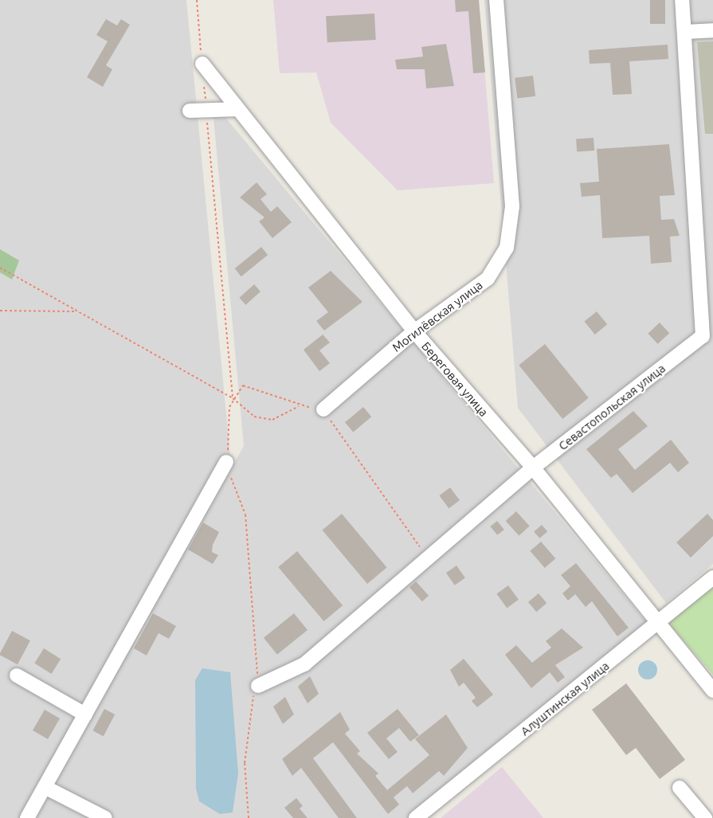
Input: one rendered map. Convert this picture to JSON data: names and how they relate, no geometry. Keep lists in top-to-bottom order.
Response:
{
  "streets": {
    "street": [
      "Могилёвская улица",
      "Береговая улица",
      "Севастопольская улица",
      "Алуштинская улица"
    ]
  },
  "crossings": [
    ["Могилёвская улица", "Береговая улица"],
    ["Береговая улица", "Севастопольская улица"],
    ["Береговая улица", "Алуштинская улица"]
  ]
}
